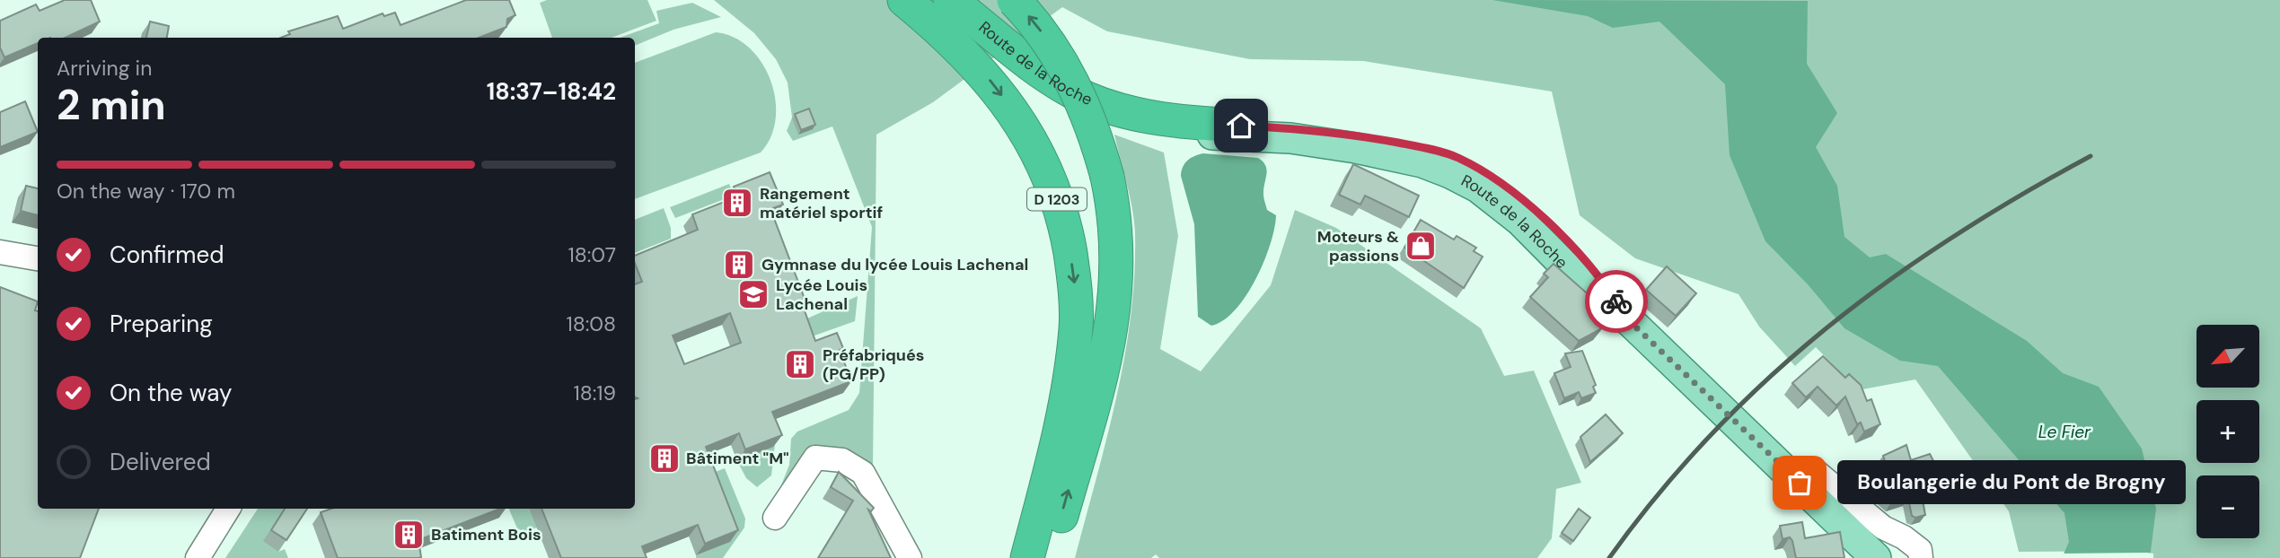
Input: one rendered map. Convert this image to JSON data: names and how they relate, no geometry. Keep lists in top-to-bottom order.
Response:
{
  "streets": {
    "highway": ["Route de la Roche", "D 1203"]
  },
  "water": ["Le Fier"],
  "places": {
    "building": [
      "Rangement matériel sportif",
      "Gymnase du lycée Louis Lachenal",
      "Préfabriqués (PG/PP)",
      "Bâtiment \"M\"",
      "Batiment Bois"
    ],
    "shop": ["Moteurs & passions"],
    "school or university": ["Lycée Louis Lachenal"],
    "other": ["Boulangerie du Pont de Brogny"]
  },
  "north": "bottom left",
  "page": {
    "heading": ["2 min", "Arriving in", "18:37–18:42"],
    "bar": "On the way · 170 m",
    "list": [
      ["Confirmed", "18:07"],
      ["Preparing", "18:08"],
      ["On the way", "18:19"],
      "Delivered"
    ],
    "map_buttons": ["+", "−"],
    "bubble": "Boulangerie du Pont de Brogny"
  }
}
